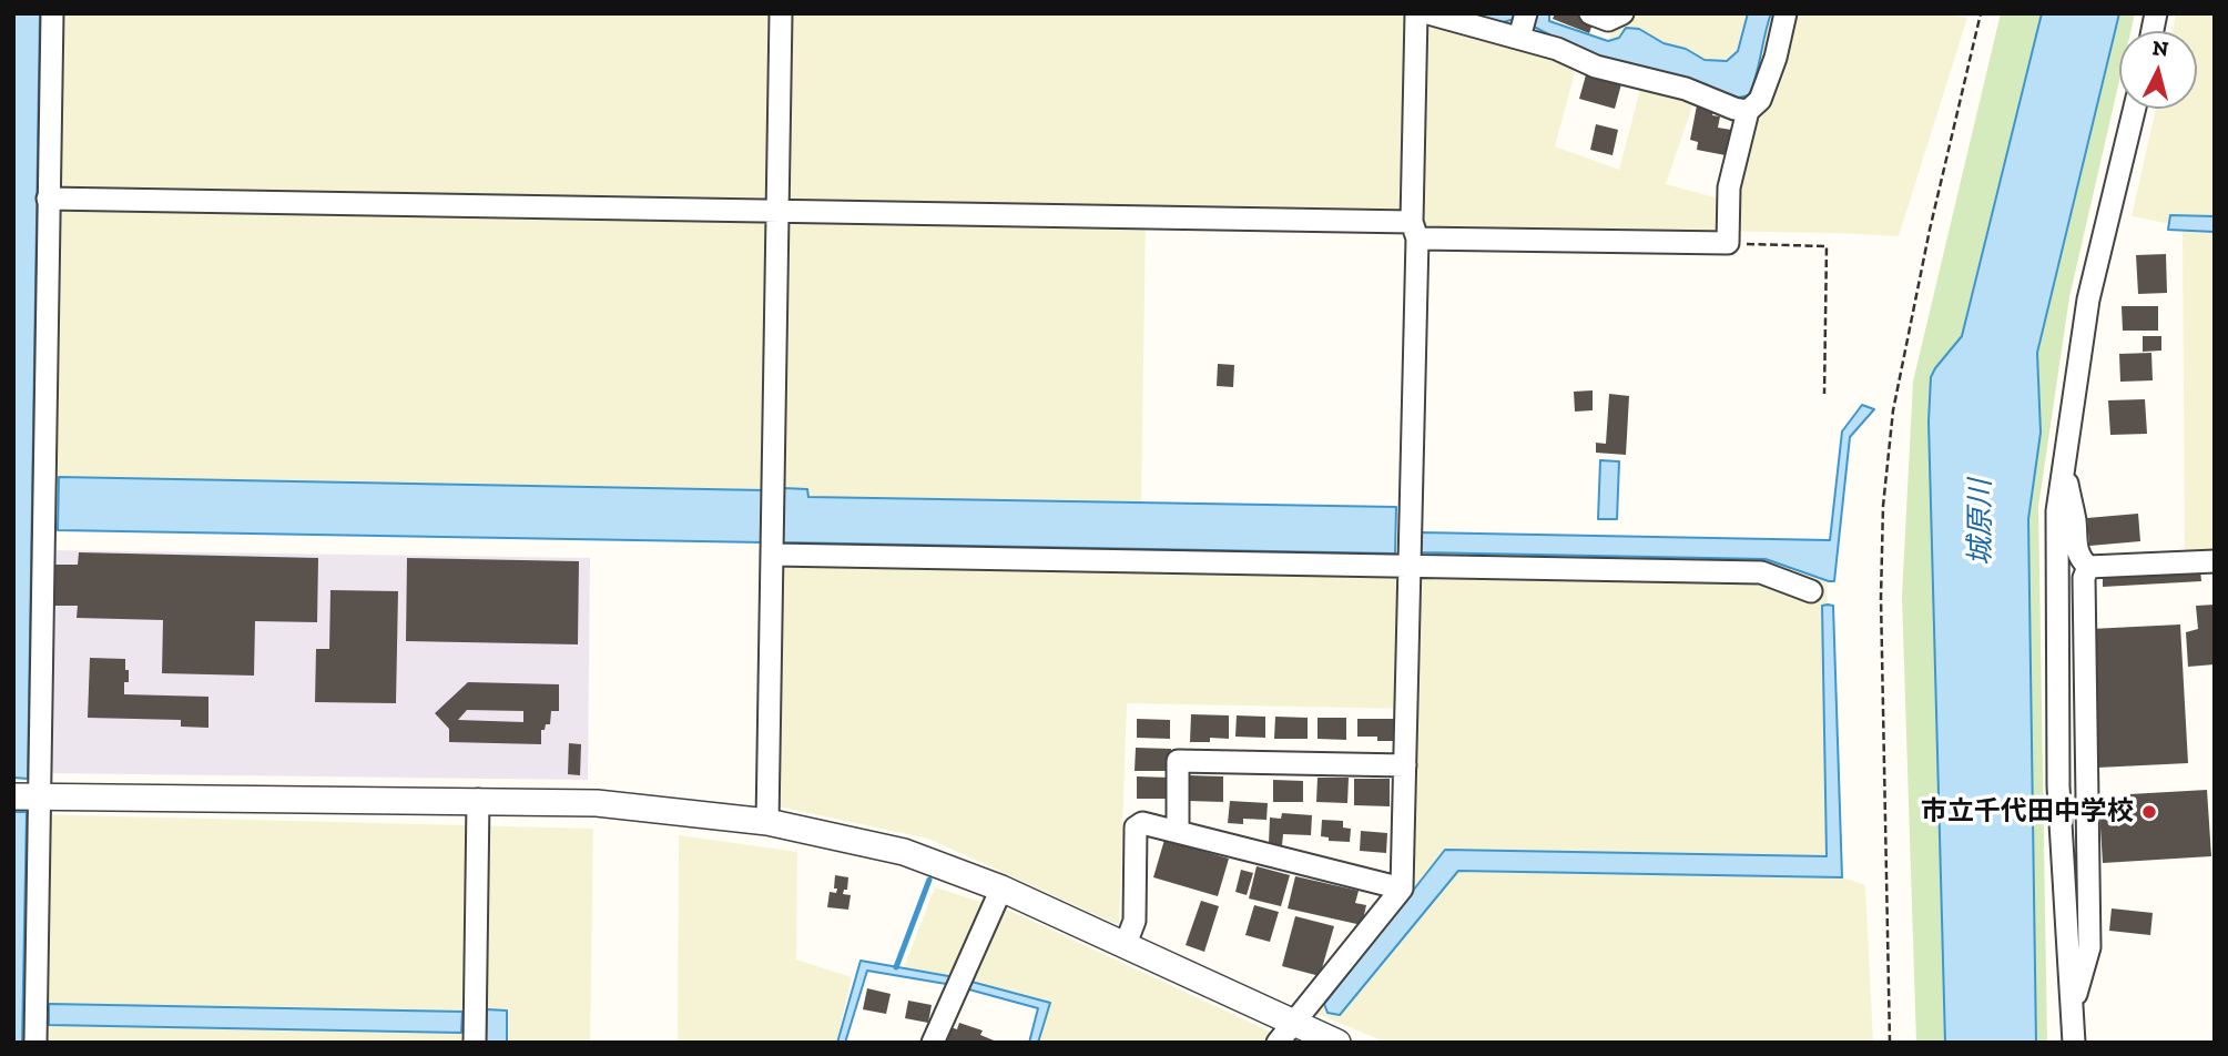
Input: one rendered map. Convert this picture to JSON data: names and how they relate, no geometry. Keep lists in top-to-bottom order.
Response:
{
  "water": ["城原川"],
  "places": ["市立千代田中学校"],
  "north": "top"
}
